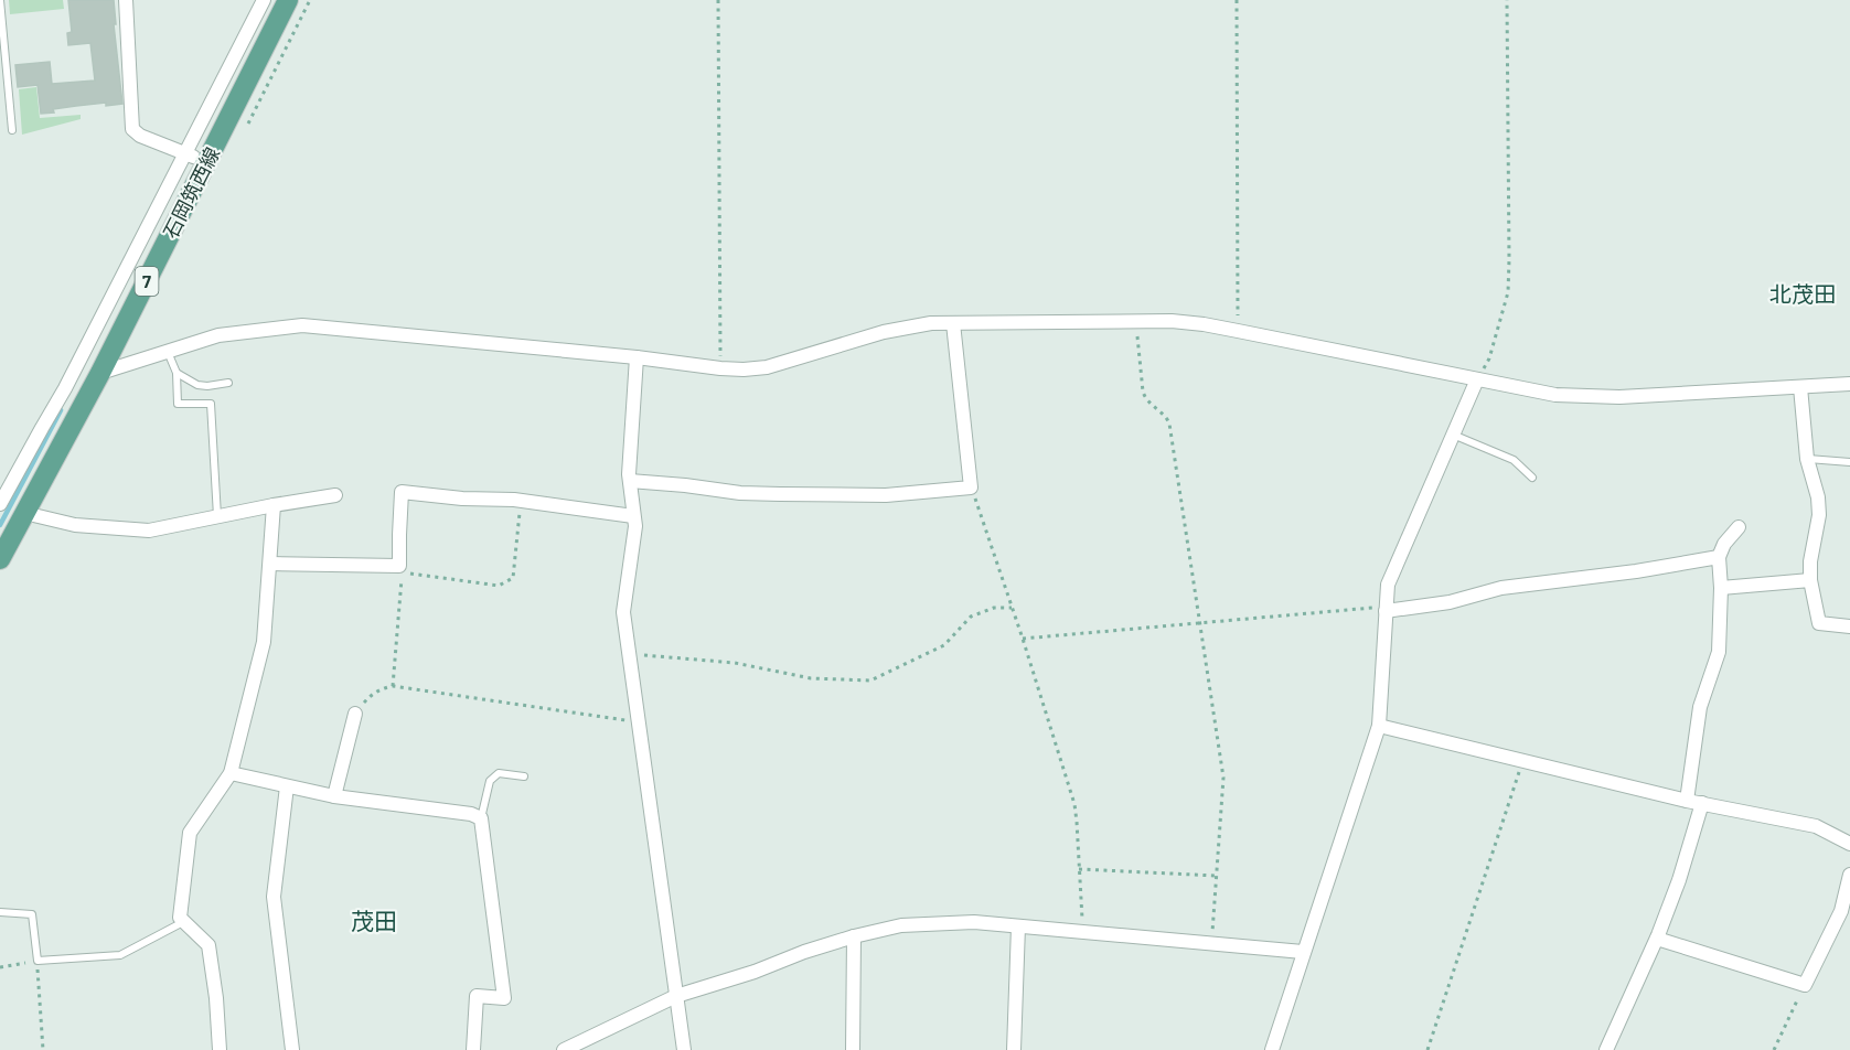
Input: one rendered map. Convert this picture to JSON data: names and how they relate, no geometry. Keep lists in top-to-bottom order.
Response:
{
  "streets": {
    "main road": ["石岡筑西線", "7"]
  },
  "districts": ["北茂田", "茂田"]
}
